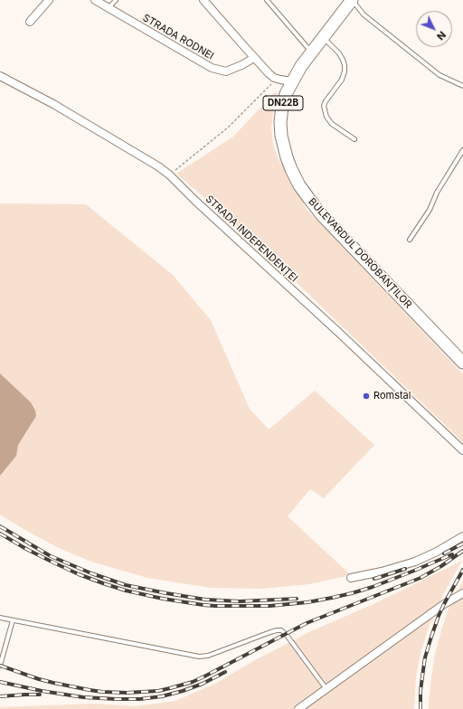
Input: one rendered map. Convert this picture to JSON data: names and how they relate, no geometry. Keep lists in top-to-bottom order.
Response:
{
  "streets": {
    "main road": ["DN22B", "BULEVARDUL DOROBANȚILOR"],
    "street": ["STRADA RODNEI", "STRADA INDEPENDENȚEI"]
  },
  "places": ["Romstal"],
  "north": "bottom right"
}
